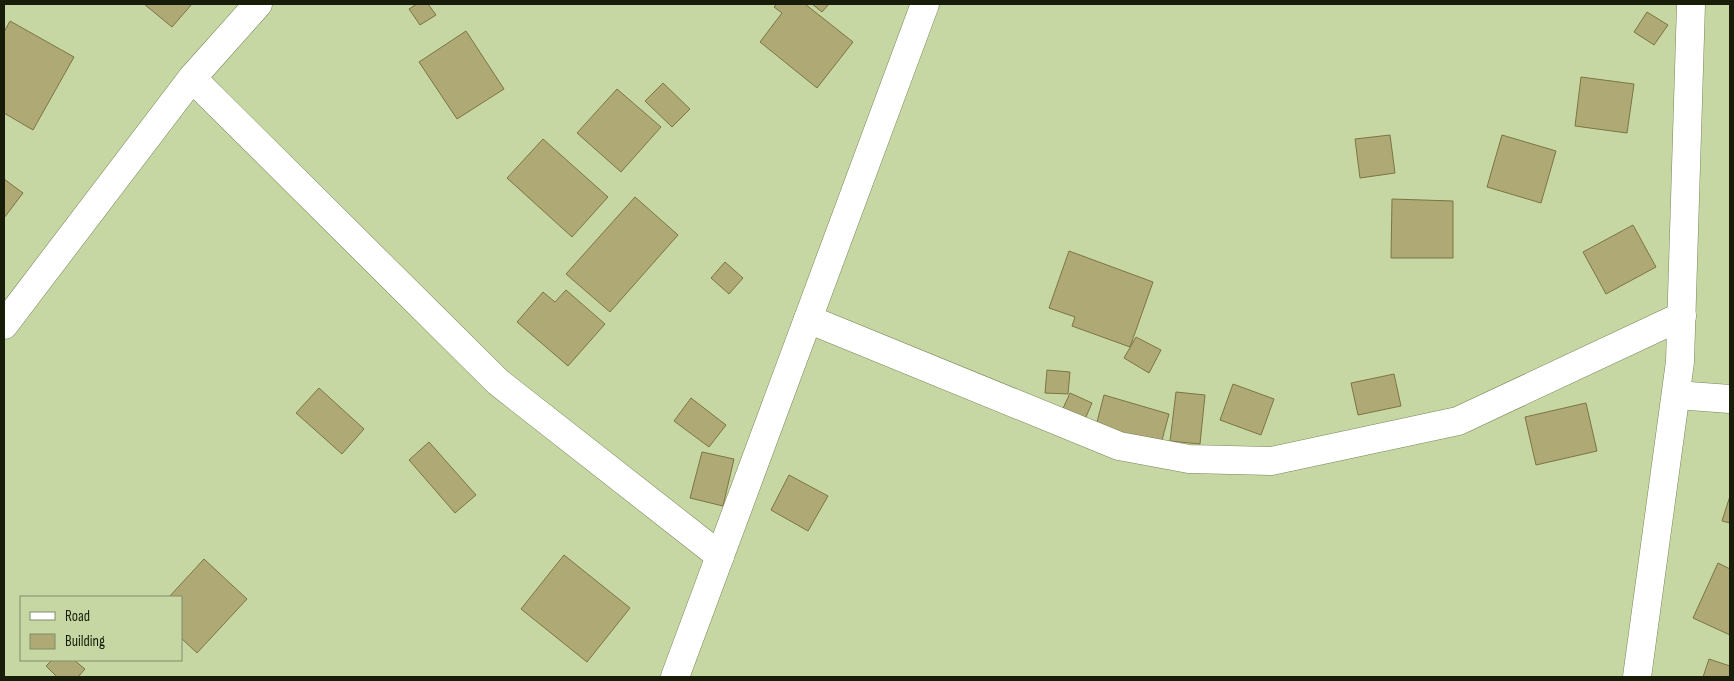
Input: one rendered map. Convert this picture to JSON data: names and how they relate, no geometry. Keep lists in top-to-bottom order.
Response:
{
  "legend": ["Road", "Building"]
}
